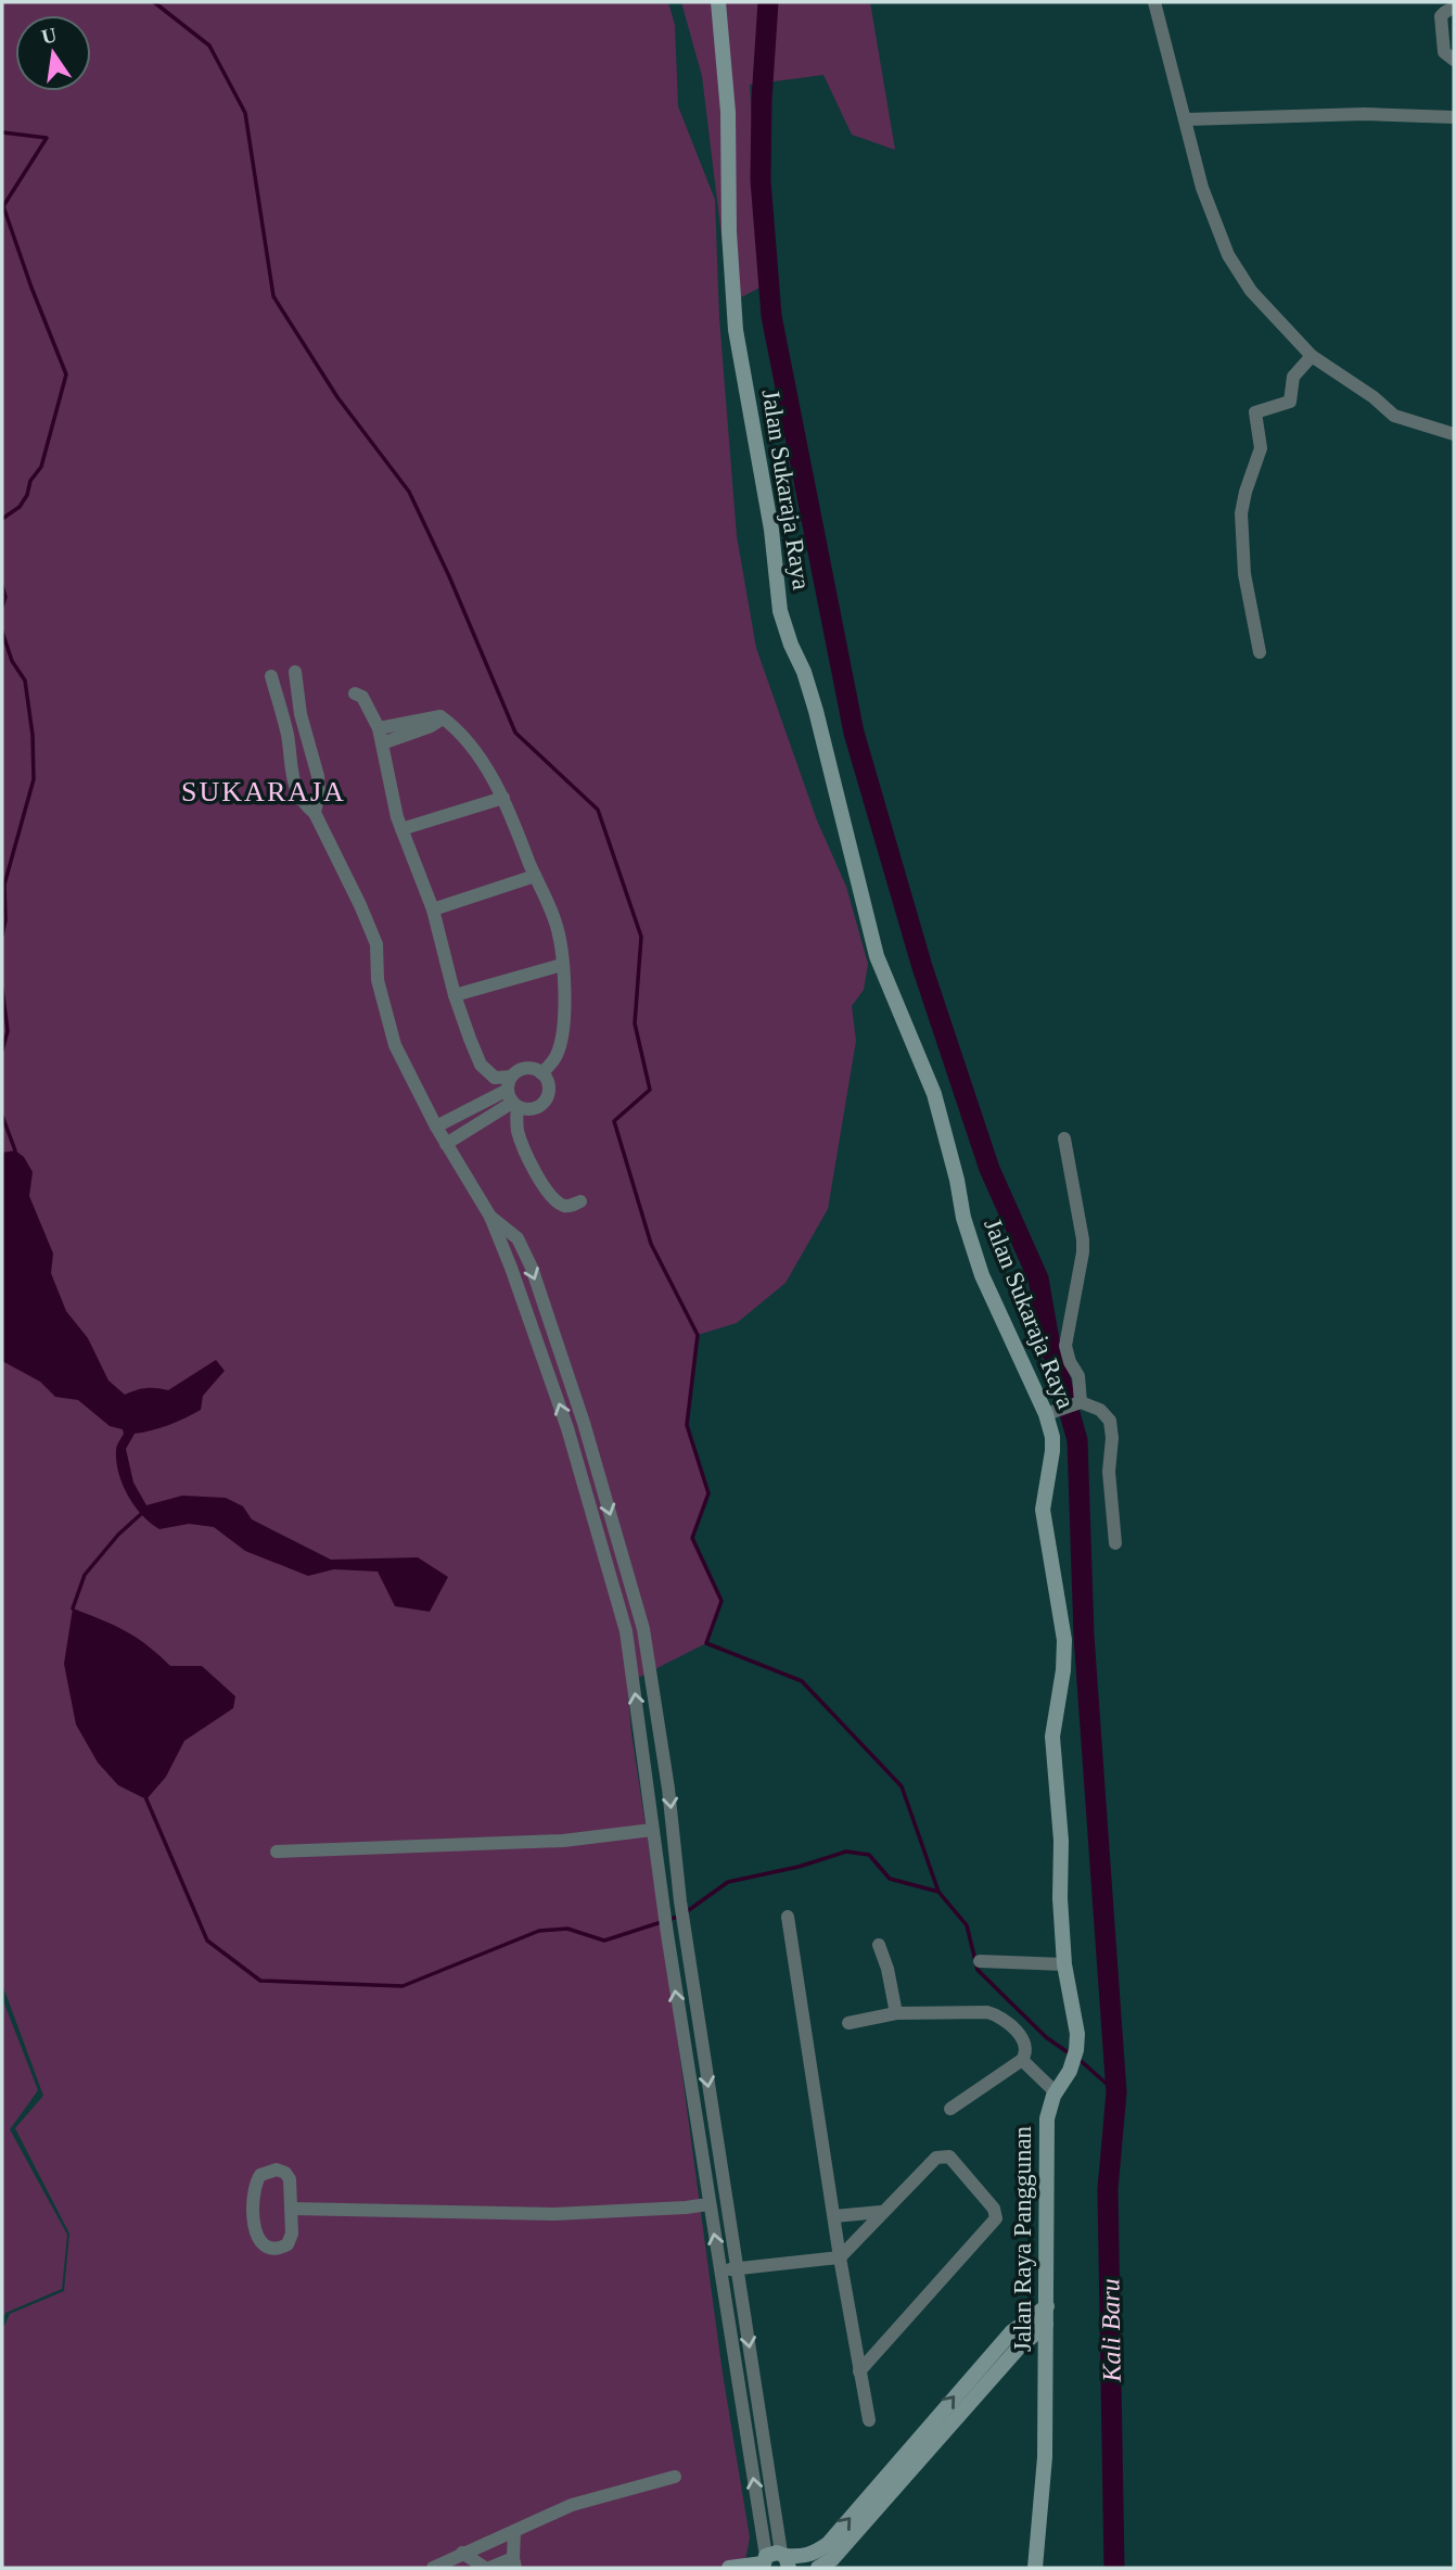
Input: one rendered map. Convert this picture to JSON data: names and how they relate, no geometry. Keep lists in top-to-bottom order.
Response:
{
  "streets": {
    "street": ["Jalan Sukaraja Raya", "Jalan Raya Panggunan"]
  },
  "crossings": [
    ["Jalan Sukaraja Raya", "Jalan Raya Panggunan"]
  ],
  "districts": ["SUKARAJA"],
  "water": ["Kali Baru"],
  "north": "top"
}
